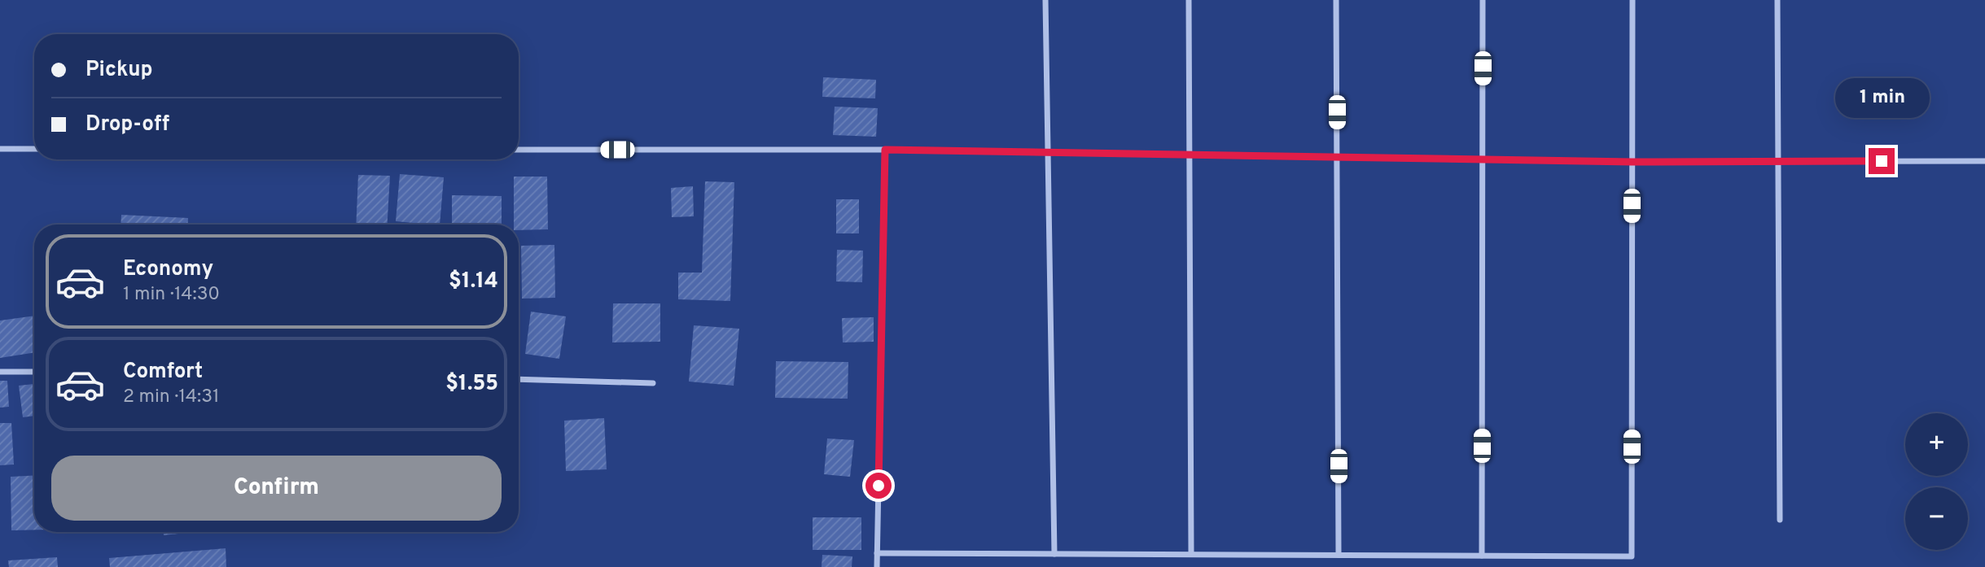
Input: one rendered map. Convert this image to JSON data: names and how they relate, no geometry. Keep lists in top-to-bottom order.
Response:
{
  "page": {
    "banner": ["Pickup", "Drop-off"],
    "bubble": "1 min",
    "list": [
      {
        "name": "Economy",
        "note": "1 min · 14:30",
        "value": "$1.14"
      },
      {
        "name": "Comfort",
        "note": "2 min · 14:31",
        "value": "$1.55"
      }
    ],
    "map_buttons": ["+", "−"],
    "buttons": "Confirm"
  }
}
